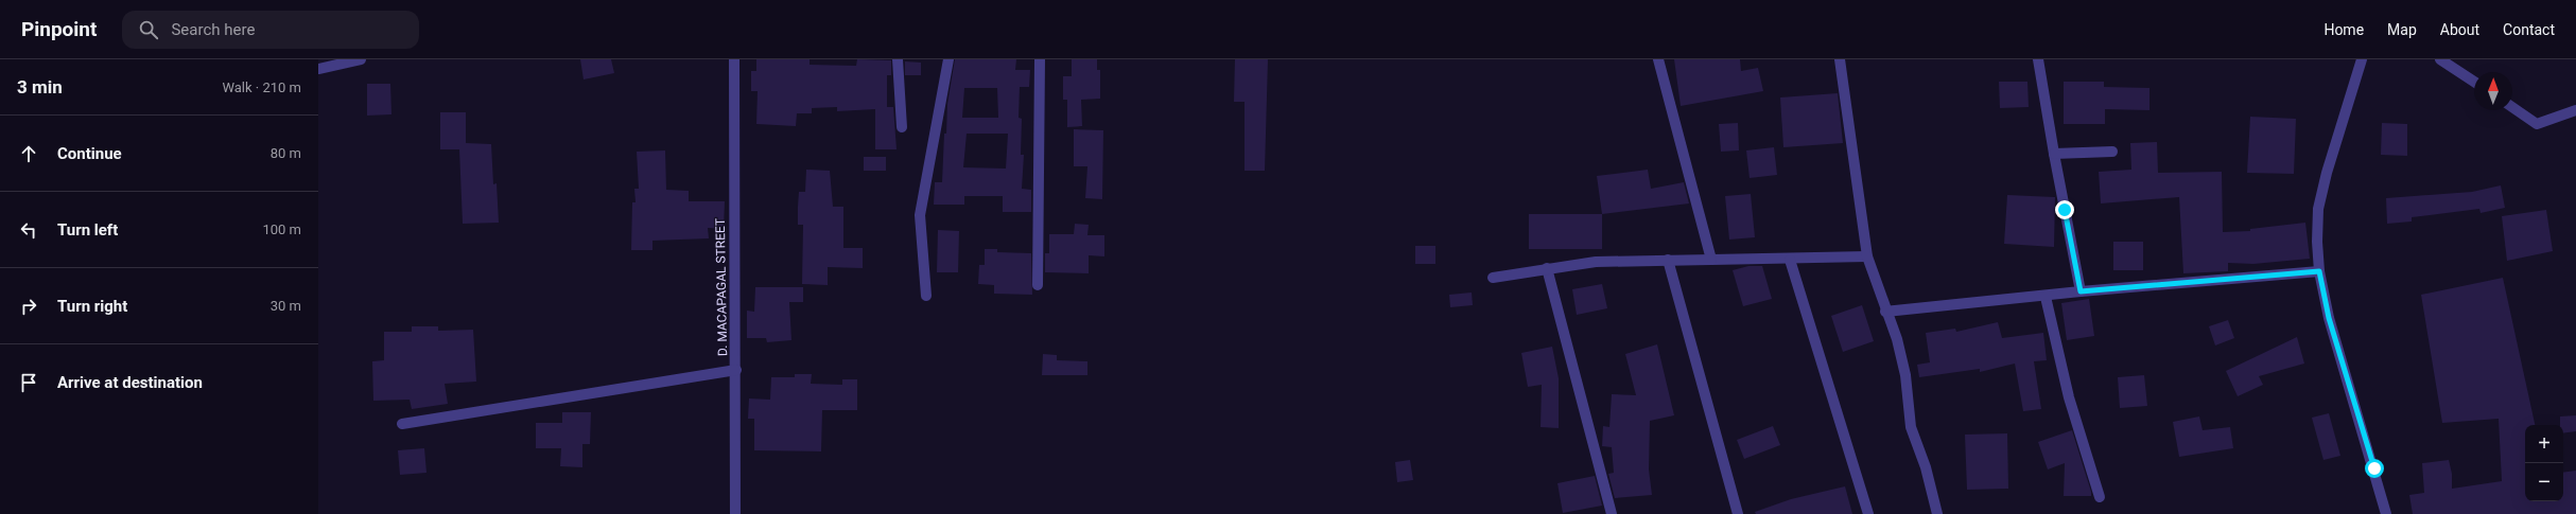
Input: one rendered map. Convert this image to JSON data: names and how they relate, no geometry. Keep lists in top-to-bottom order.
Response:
{
  "streets": {
    "street": ["D. MACAPAGAL STREET"]
  },
  "north": "top",
  "page": {
    "header": "Pinpoint",
    "search": "Search here",
    "nav": [
      "Home",
      "Map",
      "About",
      "Contact"
    ],
    "heading": ["3 min", "Walk · 210 m"],
    "list": [
      ["Continue", "80 m"],
      ["Turn left", "100 m"],
      ["Turn right", "30 m"],
      "Arrive at destination"
    ],
    "map_buttons": ["+", "−"]
  }
}
